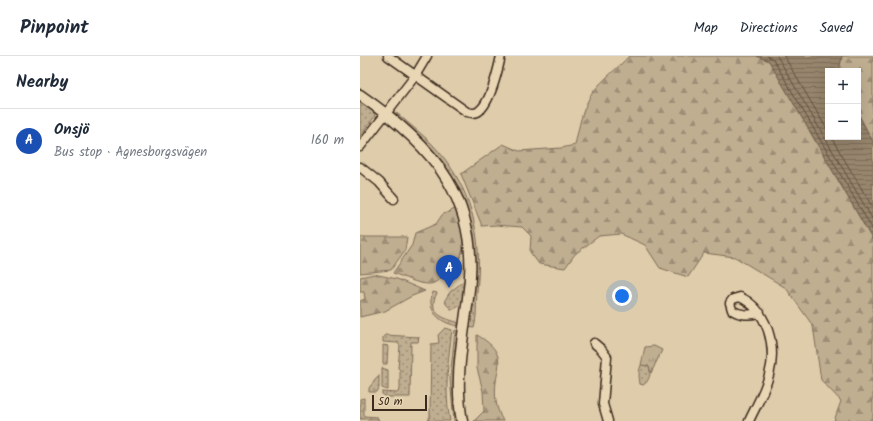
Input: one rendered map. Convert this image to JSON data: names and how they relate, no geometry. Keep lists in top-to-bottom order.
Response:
{
  "scale_bar": "50 m",
  "page": {
    "header": "Pinpoint",
    "nav": ["Map", "Directions", "Saved"],
    "heading": "Nearby",
    "map_buttons": ["+", "−"],
    "list": [
      {
        "mark": "A",
        "name": "Onsjö",
        "note": "Bus stop · Agnesborgsvägen",
        "value": "160 m"
      }
    ],
    "pins": "A",
    "scale": "50 m"
  }
}
